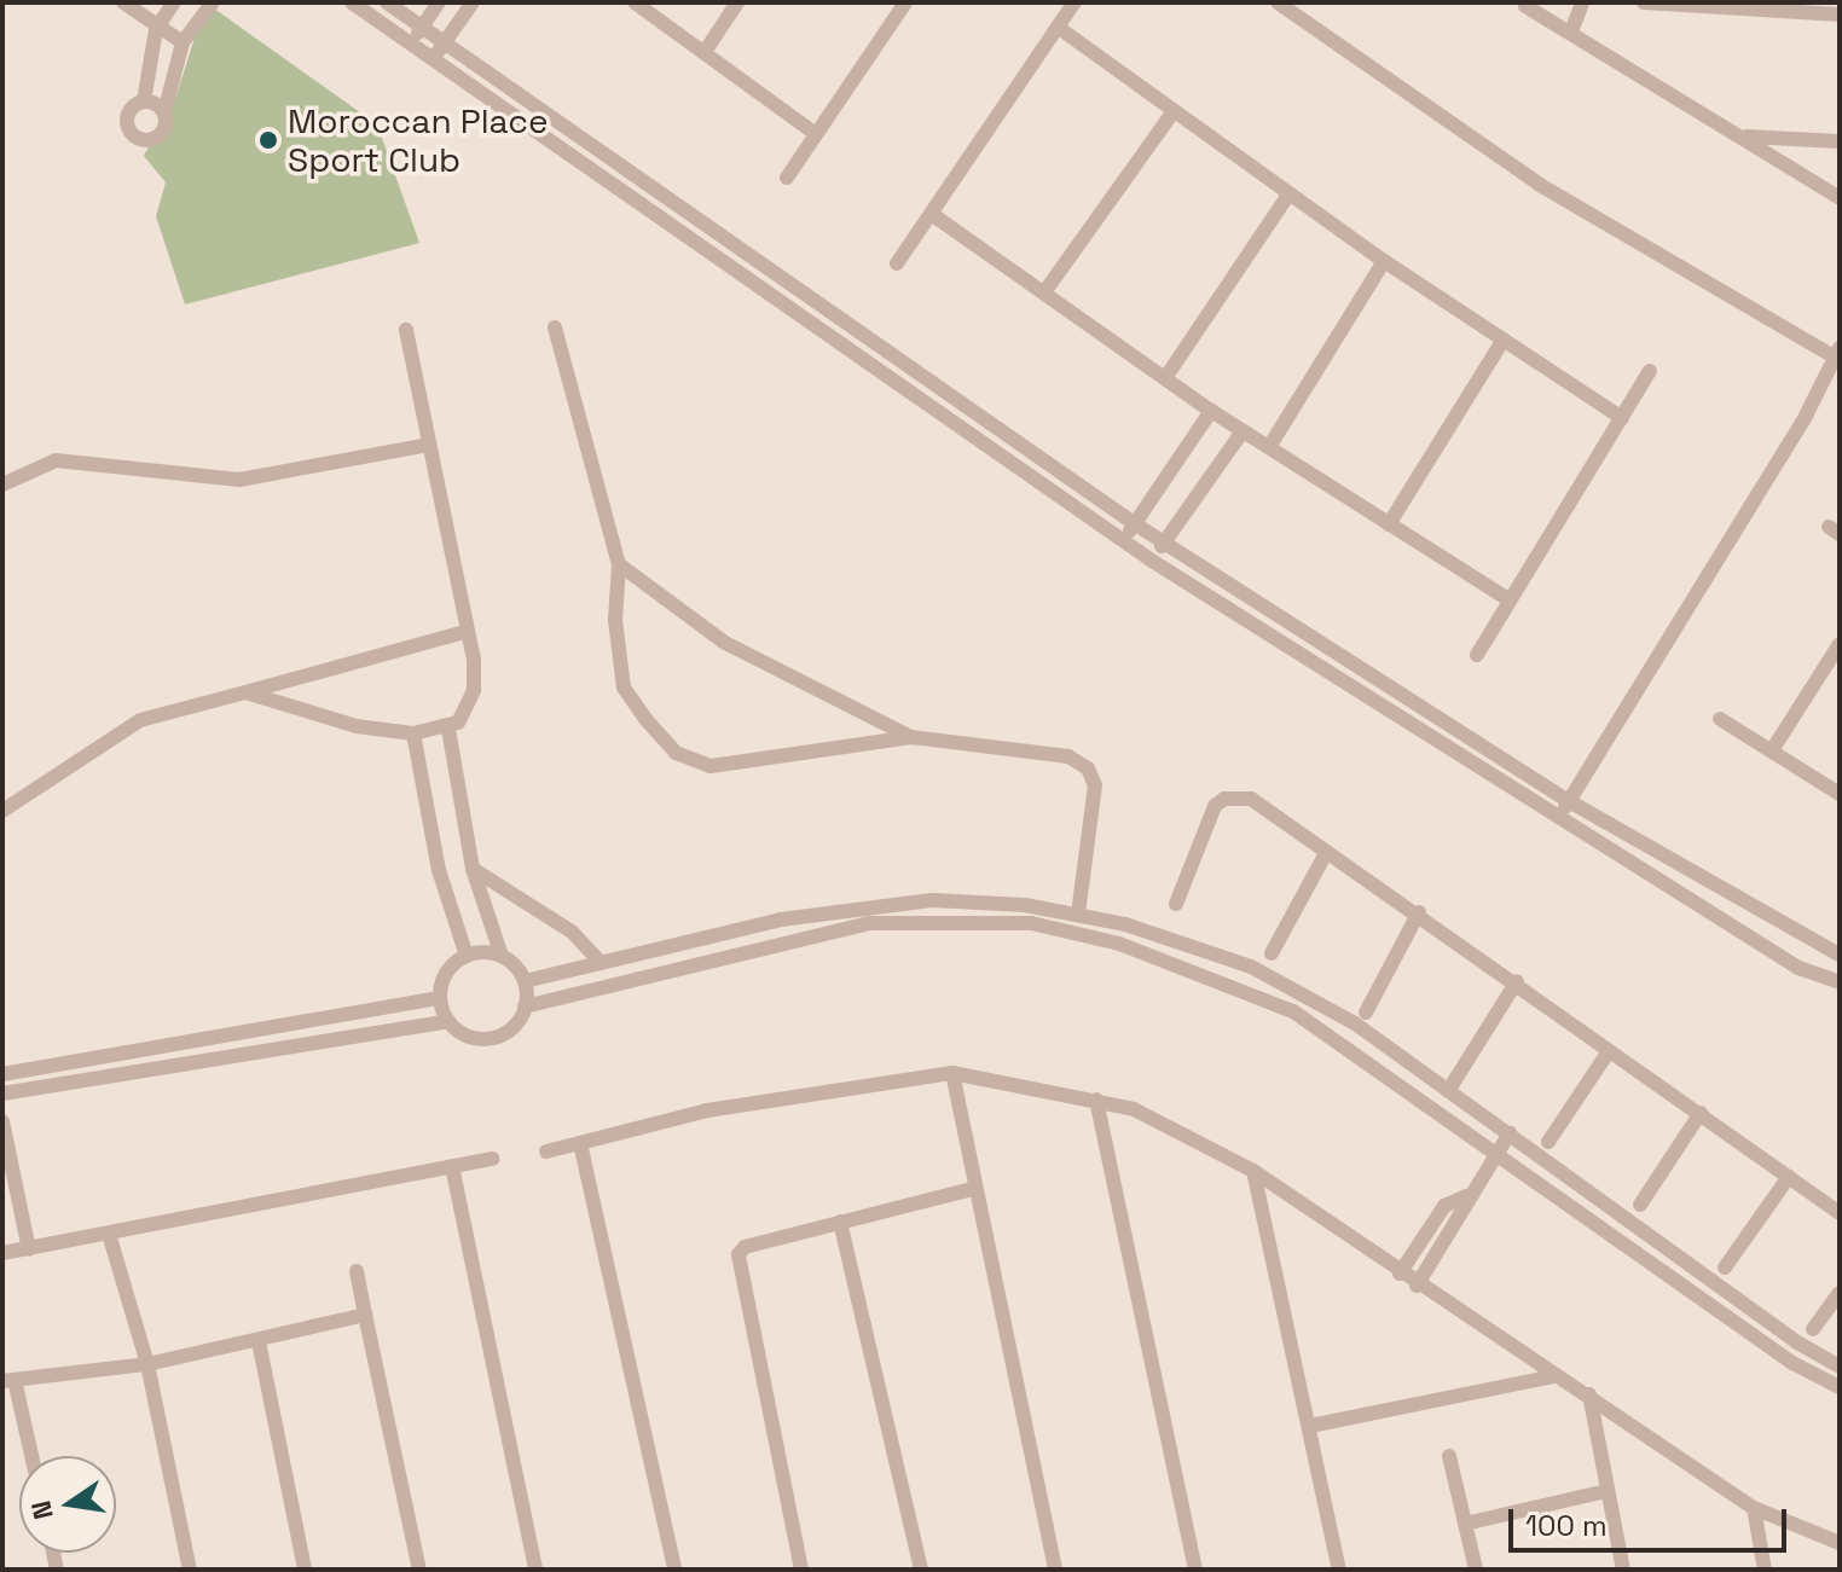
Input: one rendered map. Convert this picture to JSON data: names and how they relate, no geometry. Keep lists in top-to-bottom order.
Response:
{
  "places": ["Moroccan Place Sport Club"],
  "scale_bar": "100 m",
  "north": "left"
}
